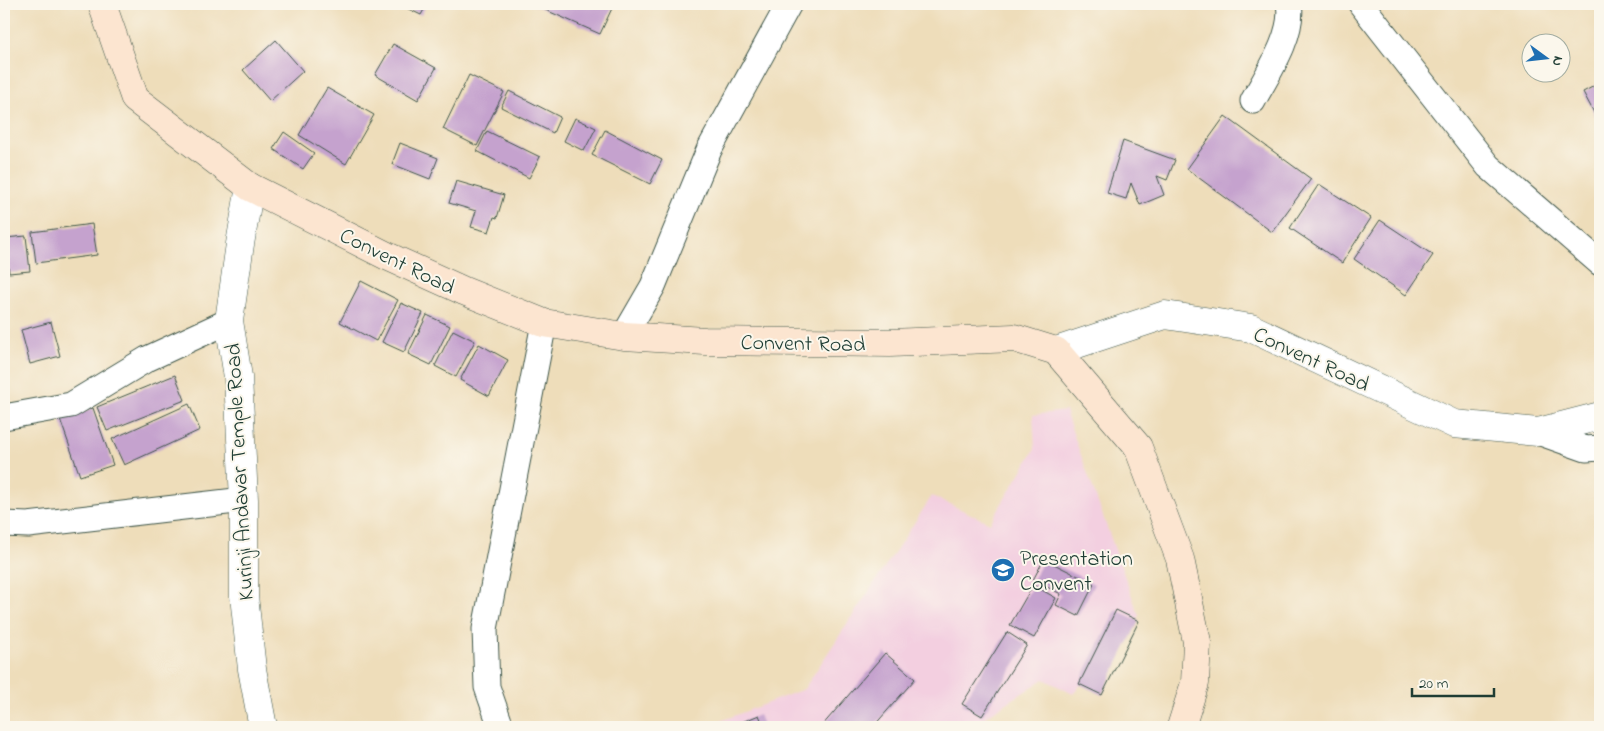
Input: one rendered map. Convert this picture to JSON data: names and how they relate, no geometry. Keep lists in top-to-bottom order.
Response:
{
  "streets": {
    "main road": ["Convent Road"],
    "street": ["Kurinji Andavar Temple Road"]
  },
  "crossings": [
    ["Convent Road", "Kurinji Andavar Temple Road"]
  ],
  "places": {
    "school or university": ["Presentation Convent"]
  },
  "scale_bar": "20 m",
  "north": "right"
}
